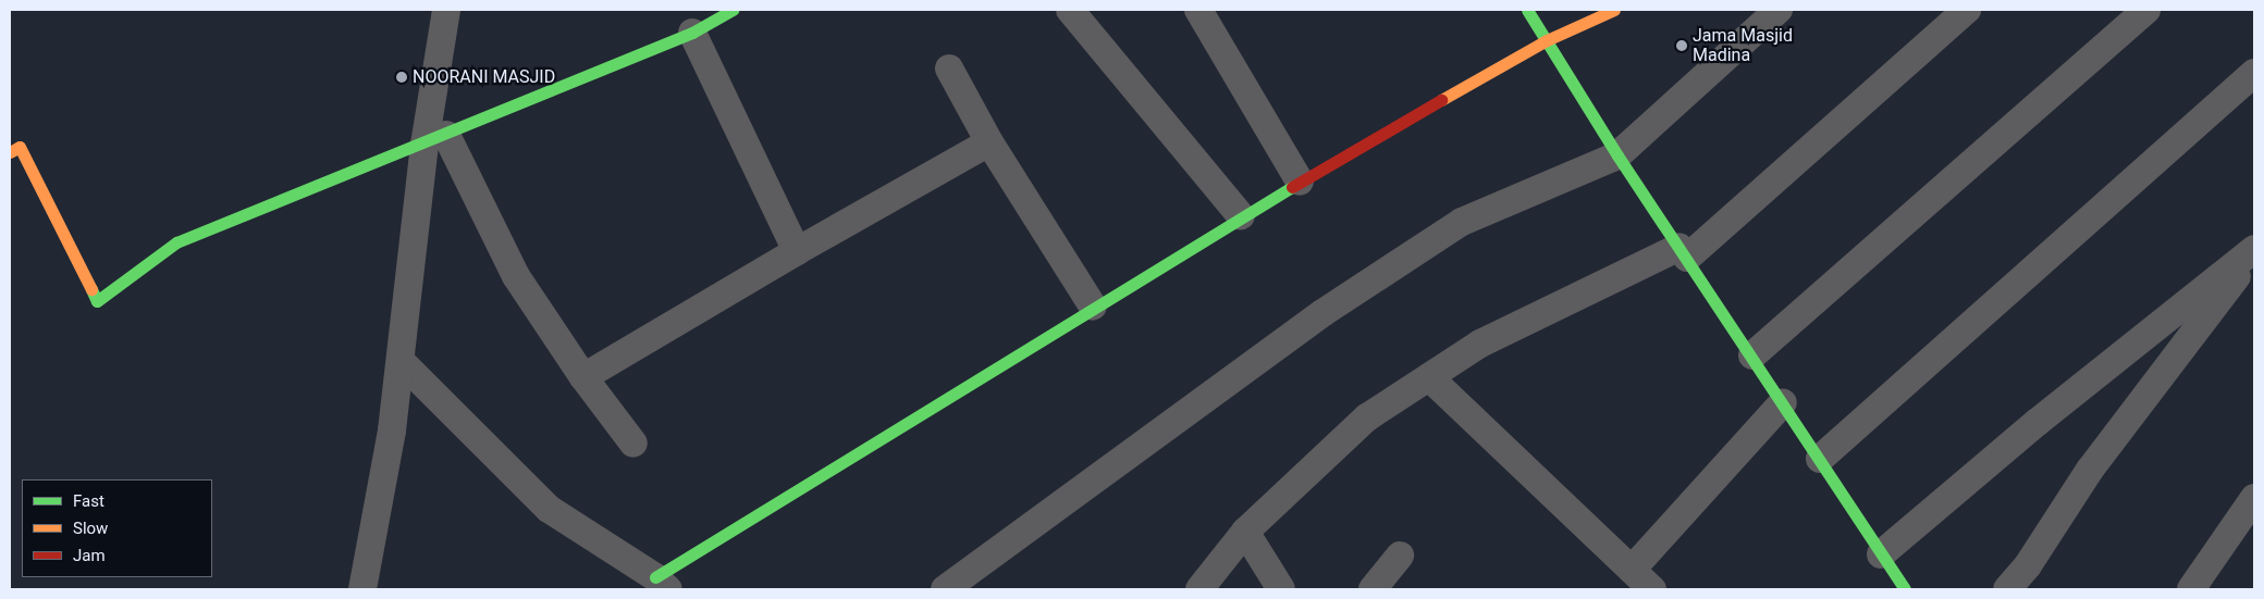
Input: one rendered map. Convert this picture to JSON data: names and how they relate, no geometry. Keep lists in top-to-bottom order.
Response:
{
  "places": ["Jama Masjid Madina", "NOORANI MASJID"],
  "legend": ["Fast", "Slow", "Jam"]
}
